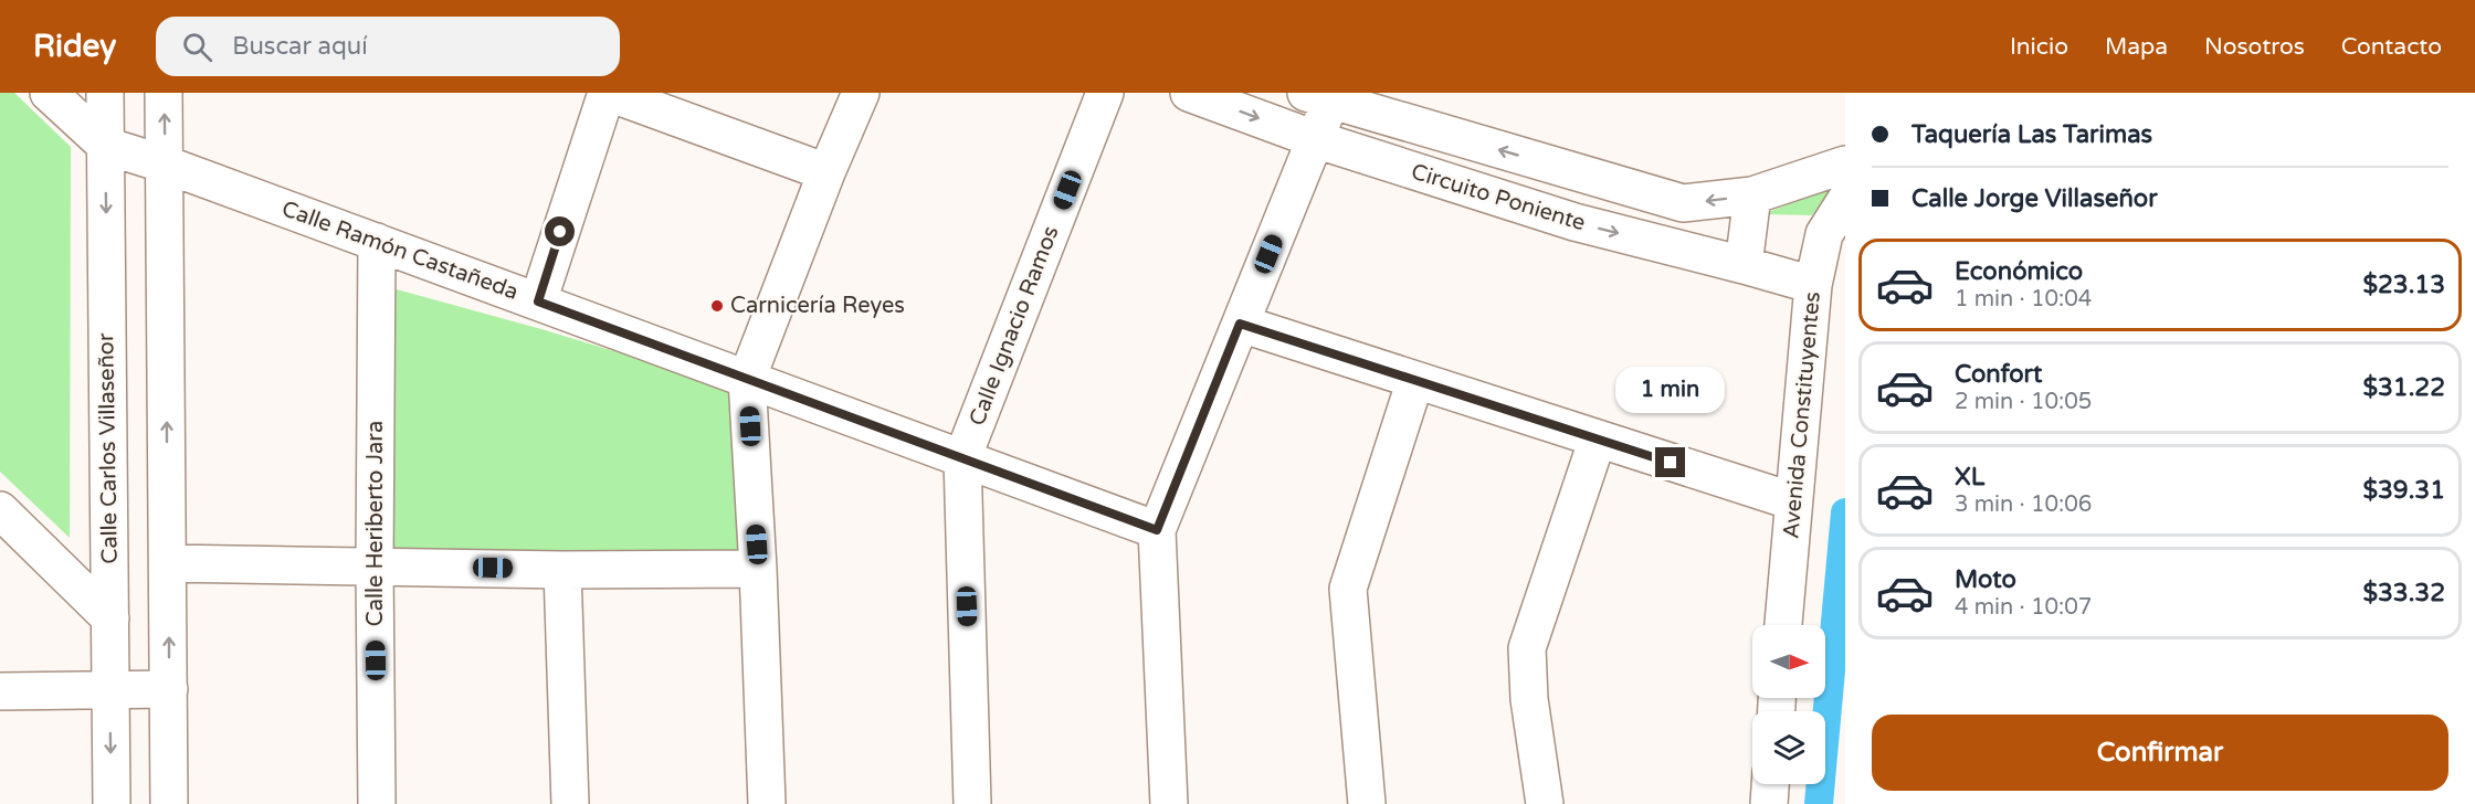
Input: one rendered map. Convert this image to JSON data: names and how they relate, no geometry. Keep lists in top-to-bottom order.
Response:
{
  "streets": {
    "street": [
      "Circuito Poniente",
      "Calle Ramón Castañeda",
      "Calle Ignacio Ramos",
      "Avenida Constituyentes",
      "Calle Carlos Villaseñor",
      "Calle Heriberto Jara"
    ]
  },
  "crossings": [
    ["Circuito Poniente", "Avenida Constituyentes"],
    ["Calle Ramón Castañeda", "Calle Ignacio Ramos"],
    ["Calle Ramón Castañeda", "Calle Carlos Villaseñor"],
    ["Calle Ramón Castañeda", "Calle Heriberto Jara"]
  ],
  "places": ["Carnicería Reyes"],
  "north": "right",
  "page": {
    "header": "Ridey",
    "search": "Buscar aquí",
    "nav": [
      "Inicio",
      "Mapa",
      "Nosotros",
      "Contacto"
    ],
    "banner": ["Taquería Las Tarimas", "Calle Jorge Villaseñor"],
    "list": [
      {
        "name": "Económico",
        "note": "1 min · 10:04",
        "value": "$23.13"
      },
      {
        "name": "Confort",
        "note": "2 min · 10:05",
        "value": "$31.22"
      },
      {
        "name": "XL",
        "note": "3 min · 10:06",
        "value": "$39.31"
      },
      {
        "name": "Moto",
        "note": "4 min · 10:07",
        "value": "$33.32"
      }
    ],
    "bubble": "1 min",
    "buttons": "Confirmar"
  }
}
